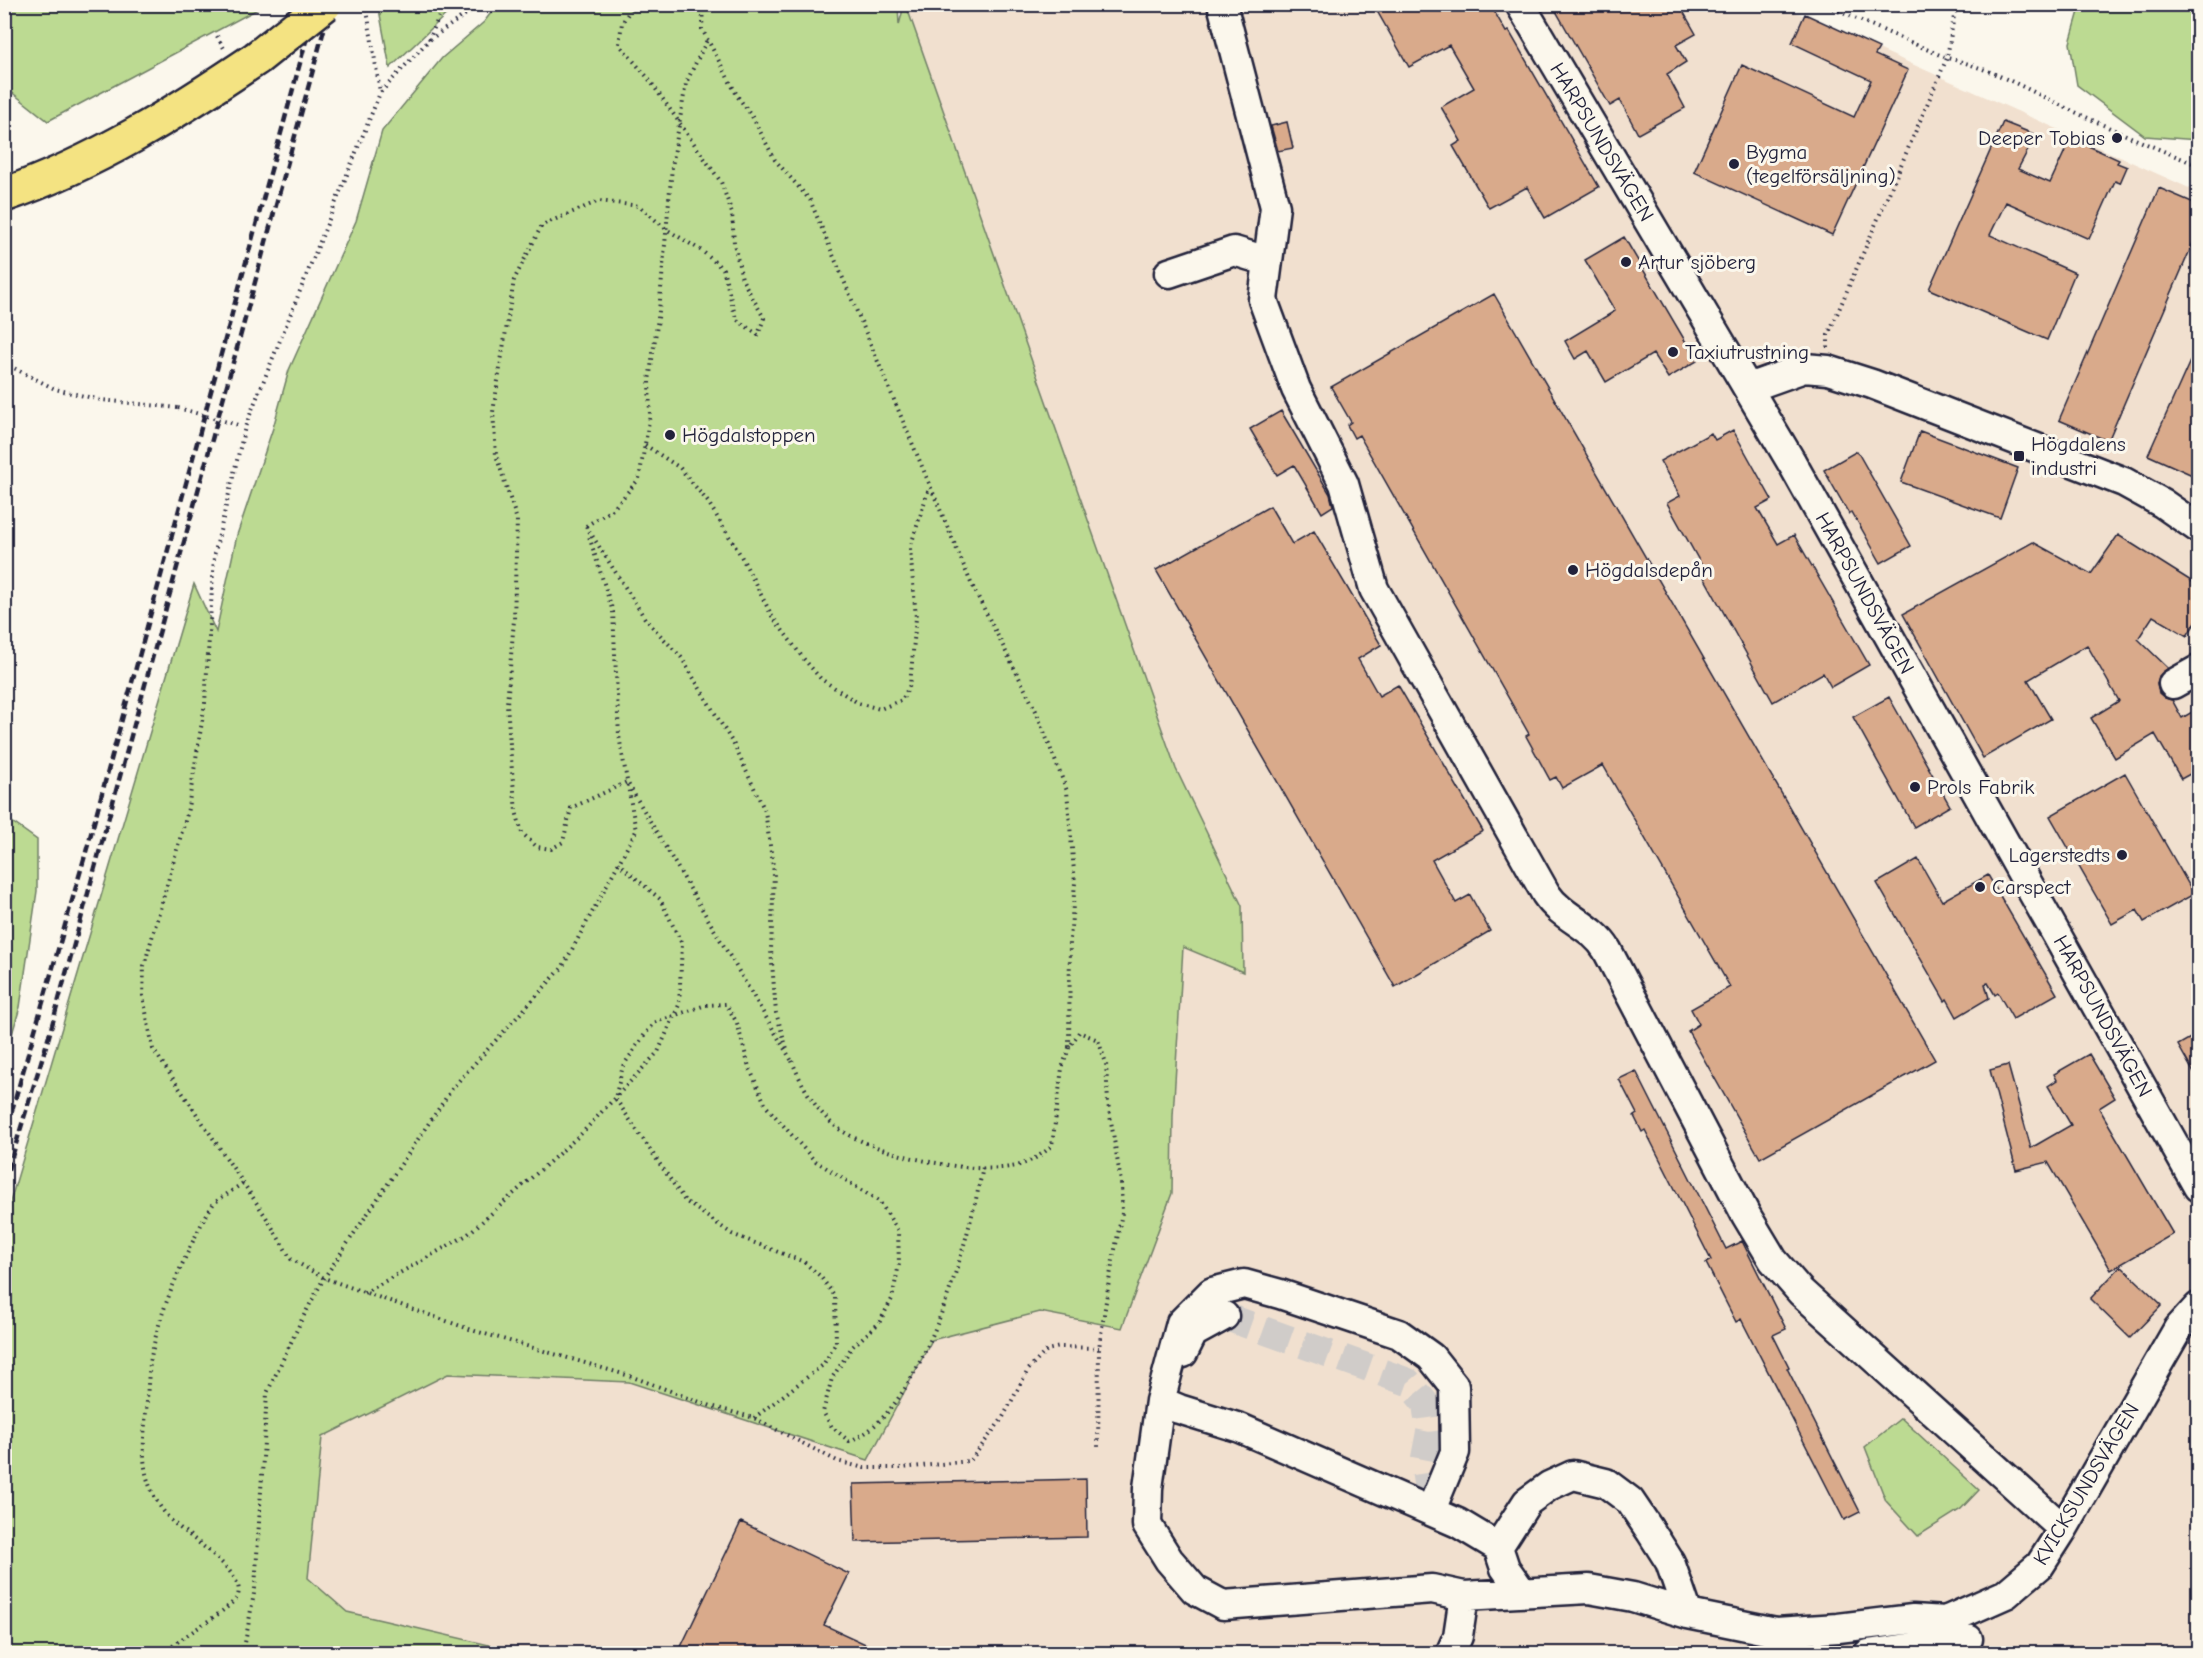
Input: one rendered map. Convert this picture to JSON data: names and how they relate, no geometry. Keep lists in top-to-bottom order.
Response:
{
  "streets": {
    "street": ["HARPSUNDSVÄGEN", "KVICKSUNDSVÄGEN"]
  },
  "places": {
    "other": [
      "Deeper Tobias",
      "Bygma (tegelförsäljning)",
      "Artur sjöberg",
      "Taxiutrustning",
      "Högdalstoppen",
      "Högdalsdepån",
      "Prols Fabrik",
      "Lagerstedts",
      "Carspect"
    ],
    "transit": ["Högdalens industri"]
  }
}
